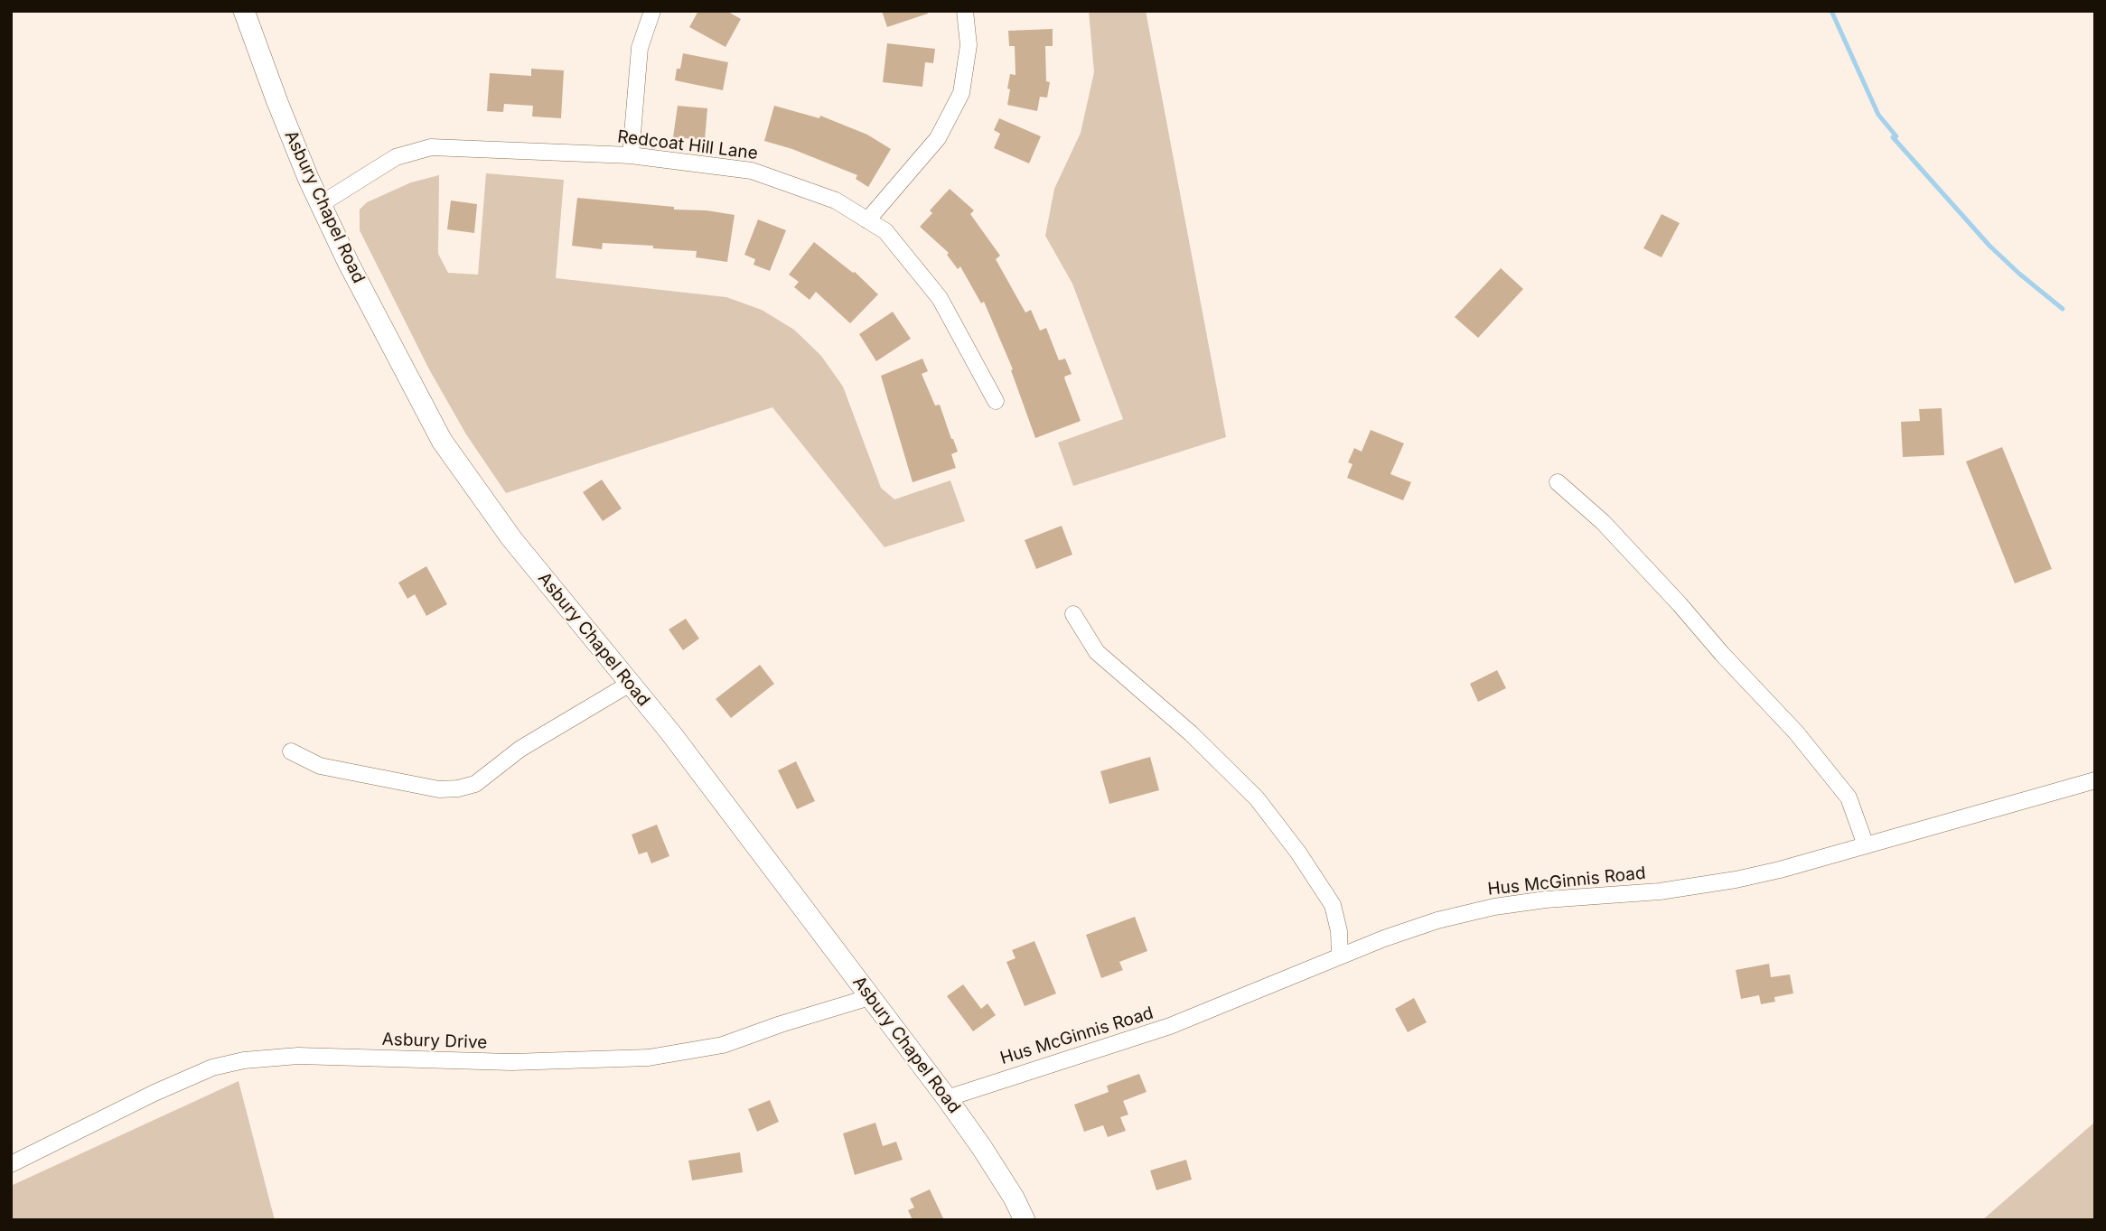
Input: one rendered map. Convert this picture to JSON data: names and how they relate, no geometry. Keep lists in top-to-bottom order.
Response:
{
  "streets": {
    "main road": ["Asbury Chapel Road"],
    "street": ["Redcoat Hill Lane", "Hus McGinnis Road", "Asbury Drive"]
  },
  "crossings": [
    ["Redcoat Hill Lane", "Asbury Chapel Road"],
    ["Asbury Chapel Road", "Hus McGinnis Road"],
    ["Asbury Chapel Road", "Asbury Drive"]
  ]
}
